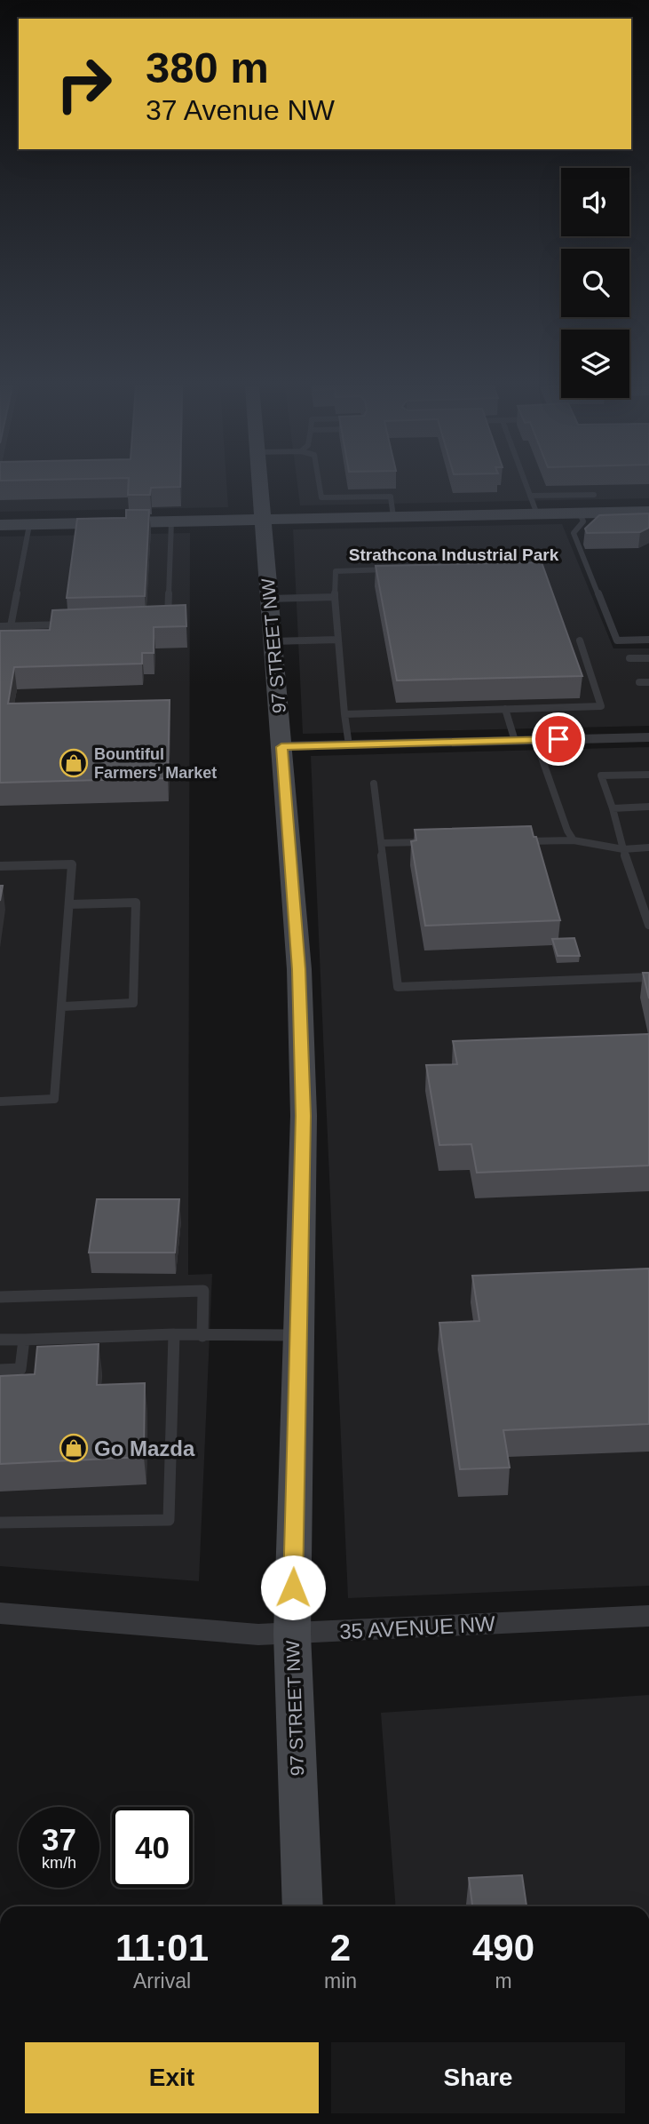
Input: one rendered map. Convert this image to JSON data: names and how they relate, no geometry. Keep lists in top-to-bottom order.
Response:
{
  "streets": {
    "street": ["97 STREET NW", "35 AVENUE NW"]
  },
  "crossings": [
    ["97 STREET NW", "35 AVENUE NW"]
  ],
  "districts": ["Strathcona Industrial Park"],
  "places": {
    "shop": ["Bountiful Farmers' Market", "Go Mazda"]
  },
  "page": {
    "turn": ["380 m", "37 Avenue NW"],
    "speed": "37 km/h",
    "limit": "40",
    "eta": [
      "11:01",
      "Arrival",
      "2",
      "min",
      "490",
      "m"
    ],
    "buttons": ["Exit", "Share"]
  }
}
